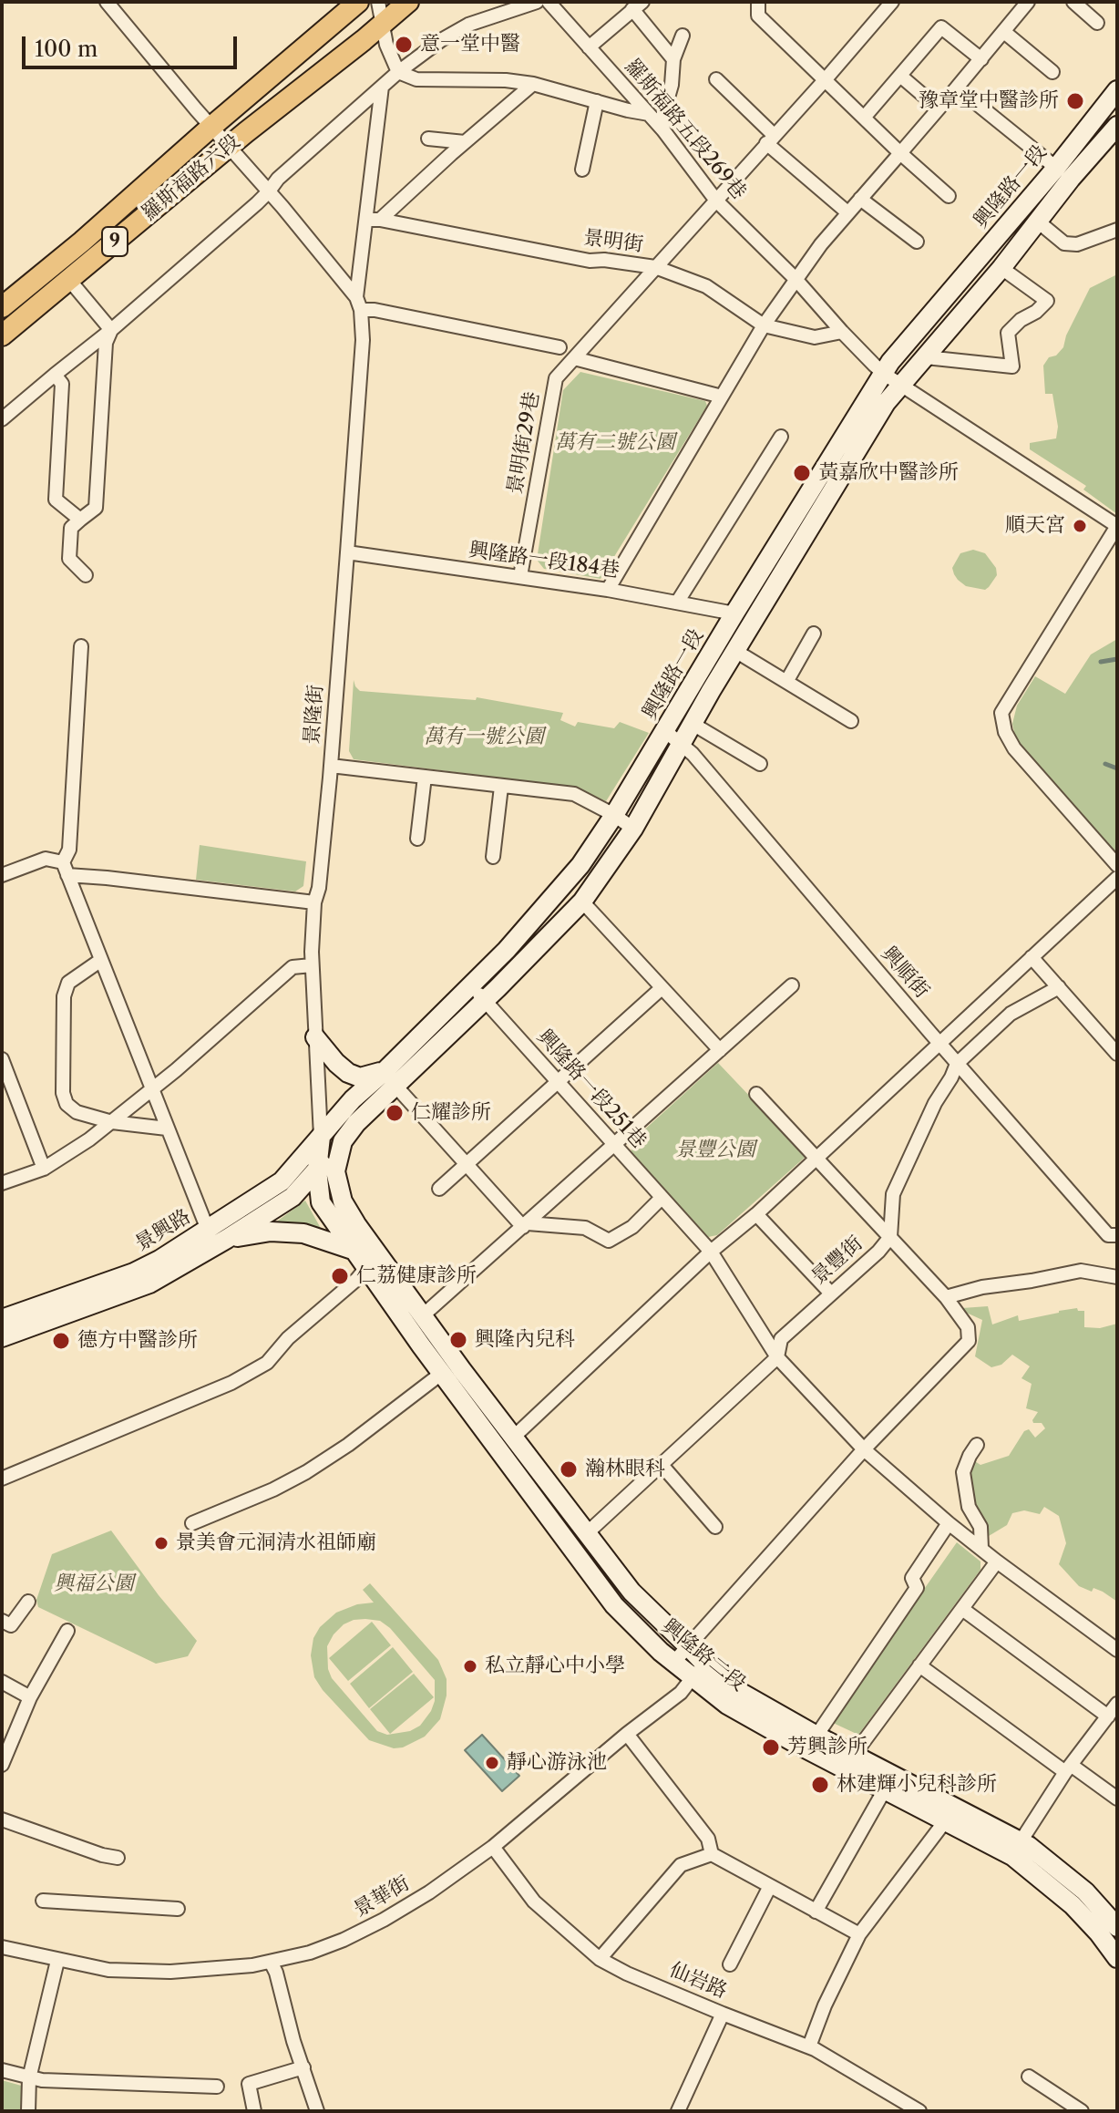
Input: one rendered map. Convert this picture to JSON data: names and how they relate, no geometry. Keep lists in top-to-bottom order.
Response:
{
  "streets": {
    "main road": [
      "羅斯福路六段",
      "興隆路一段",
      "9",
      "景興路",
      "興隆路二段"
    ],
    "street": [
      "羅斯福路五段269巷",
      "景明街",
      "景明街29巷",
      "興隆路一段184巷",
      "景隆街",
      "興順街",
      "興隆路一段251巷",
      "景豐街",
      "景華街",
      "仙岩路"
    ]
  },
  "crossings": [
    ["羅斯福路五段269巷", "景明街29巷"],
    ["羅斯福路六段", "9"],
    ["興隆路一段", "興隆路一段184巷"],
    ["興隆路一段", "景隆街"],
    ["興隆路一段", "興順街"],
    ["興隆路一段", "興隆路一段251巷"],
    ["興隆路一段", "景興路"],
    ["興隆路一段", "興隆路二段"],
    ["景明街", "景明街29巷"],
    ["景明街", "景隆街"],
    ["景明街29巷", "興隆路一段184巷"],
    ["興隆路一段184巷", "景隆街"],
    ["景隆街", "景興路"],
    ["興順街", "景豐街"],
    ["興隆路一段251巷", "景豐街"],
    ["景興路", "興隆路二段"],
    ["景豐街", "興隆路二段"],
    ["興隆路二段", "景華街"],
    ["景華街", "仙岩路"]
  ],
  "parks": [
    "萬有二號公園",
    "萬有一號公園",
    "景豐公園",
    "興福公園"
  ],
  "places": [
    "意一堂中醫",
    "豫章堂中醫診所",
    "黃嘉欣中醫診所",
    "順天宮",
    "仁耀診所",
    "仁荔健康診所",
    "興隆內兒科",
    "德方中醫診所",
    "瀚林眼科",
    "景美會元洞清水祖師廟",
    "私立靜心中小學",
    "芳興診所",
    "靜心游泳池",
    "林建輝小兒科診所"
  ],
  "scale_bar": "100 m"
}
